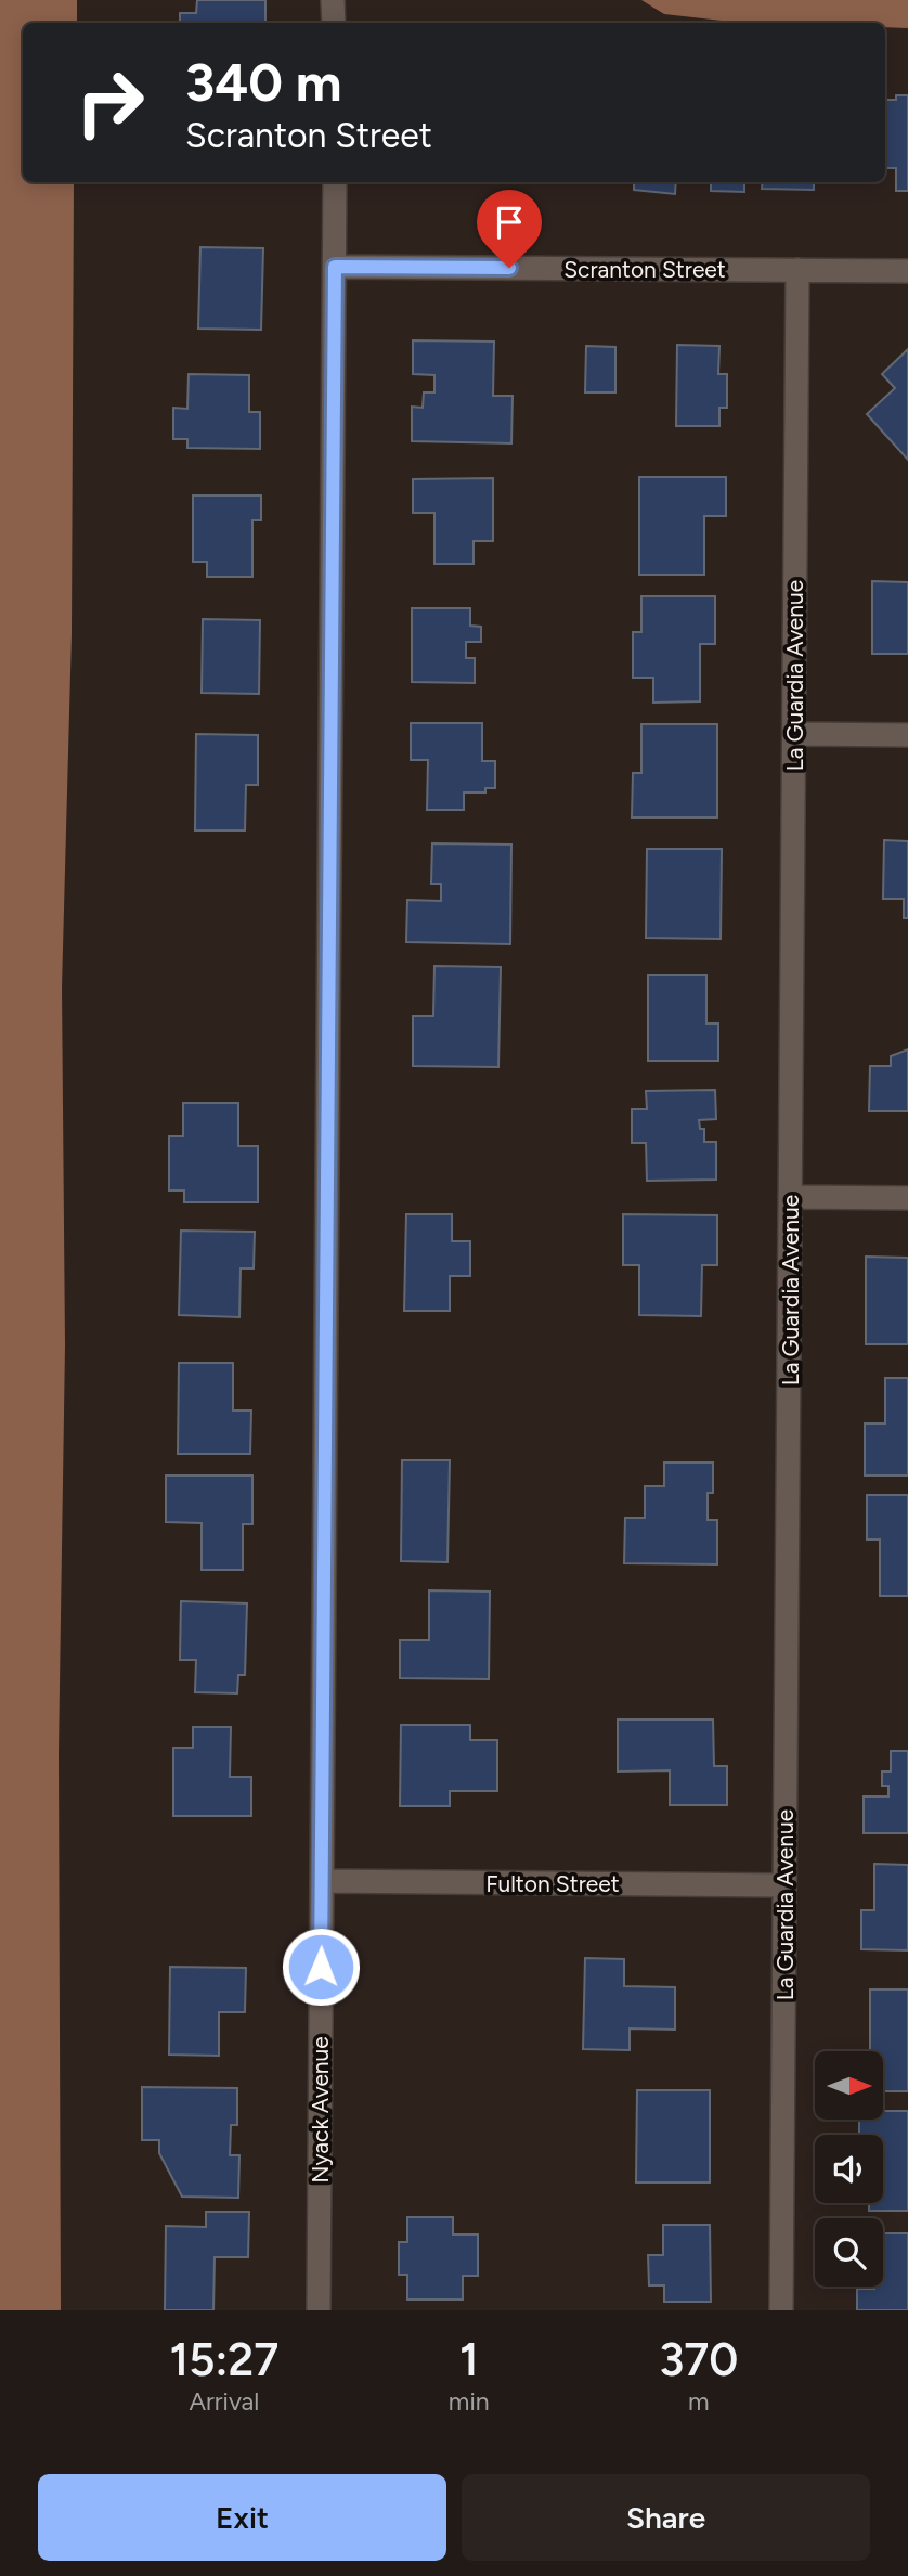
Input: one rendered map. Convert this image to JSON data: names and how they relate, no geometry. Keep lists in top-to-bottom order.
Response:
{
  "streets": {
    "street": [
      "Scranton Street",
      "La Guardia Avenue",
      "Fulton Street",
      "Nyack Avenue"
    ]
  },
  "crossings": [
    ["Scranton Street", "La Guardia Avenue"],
    ["Scranton Street", "Nyack Avenue"],
    ["La Guardia Avenue", "Fulton Street"],
    ["Fulton Street", "Nyack Avenue"]
  ],
  "north": "right",
  "page": {
    "turn": ["340 m", "Scranton Street"],
    "eta": [
      "15:27",
      "Arrival",
      "1",
      "min",
      "370",
      "m"
    ],
    "buttons": ["Exit", "Share"]
  }
}
